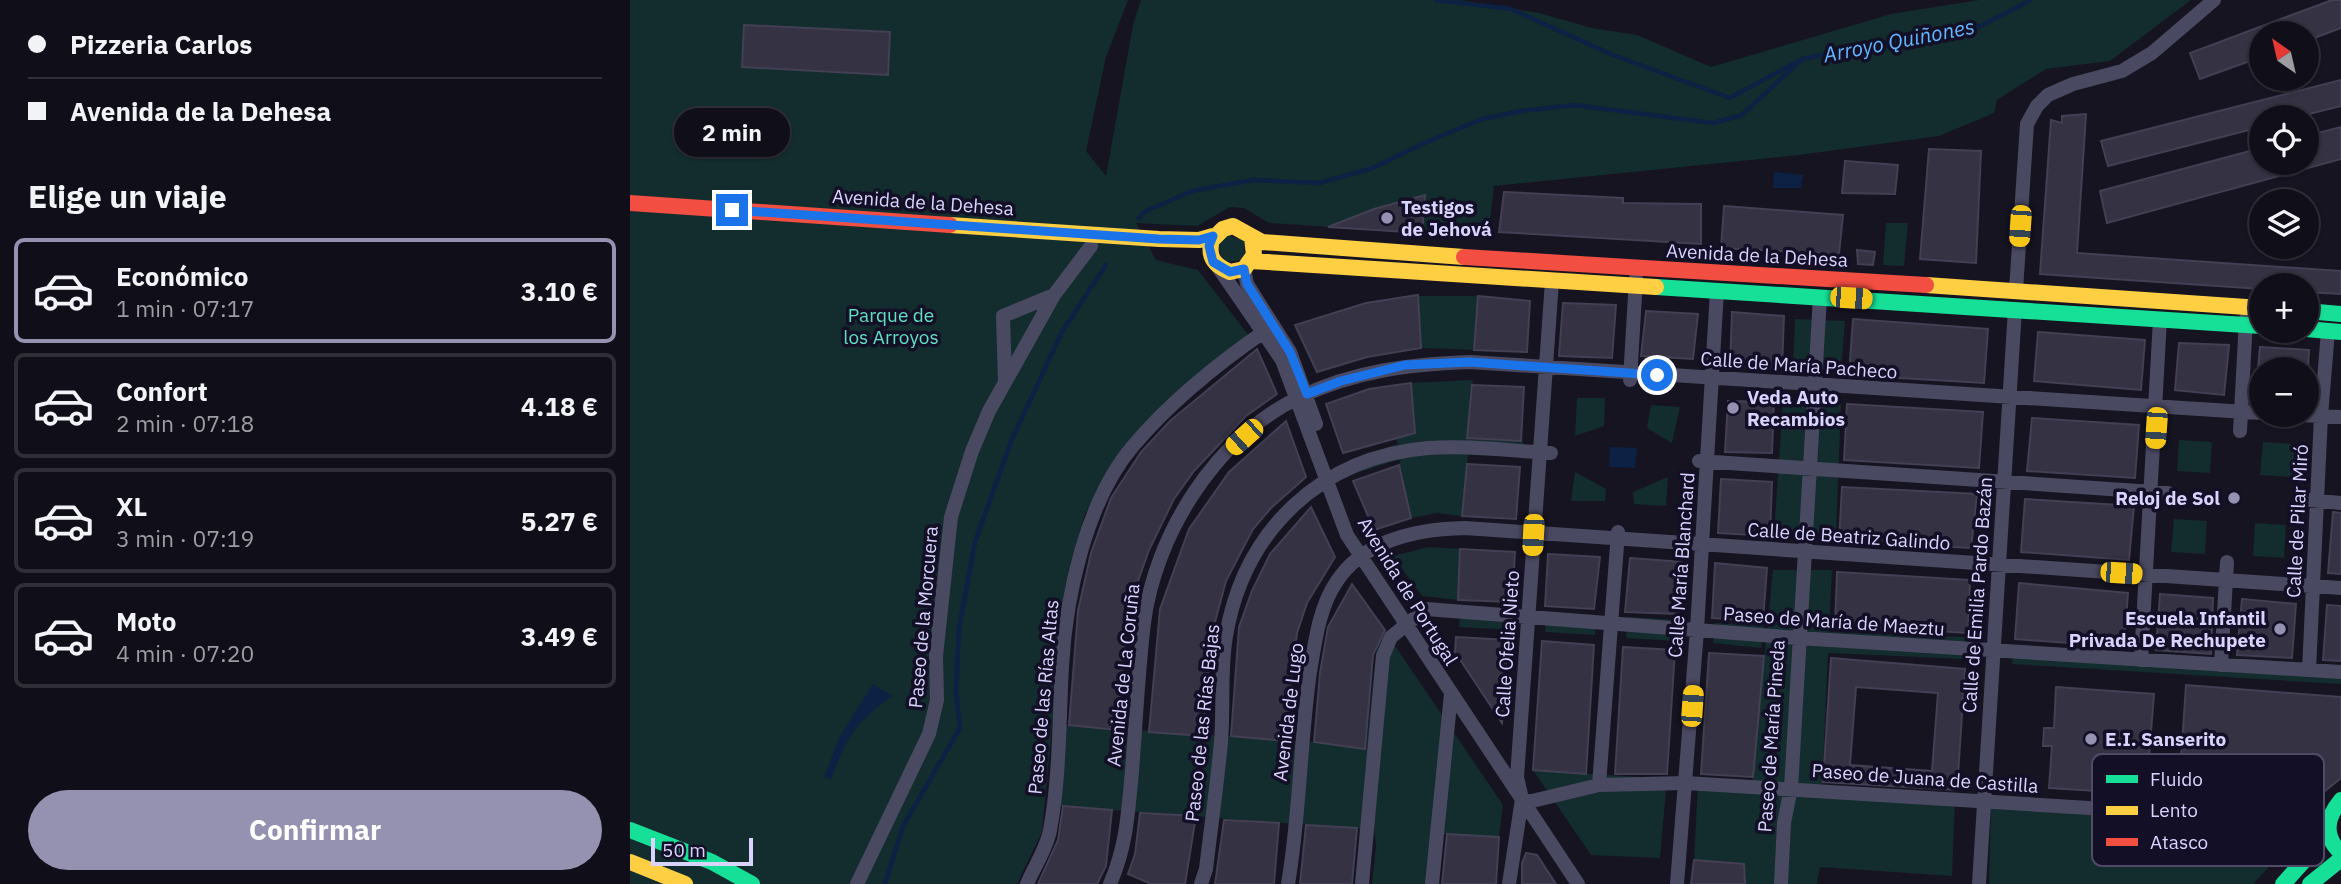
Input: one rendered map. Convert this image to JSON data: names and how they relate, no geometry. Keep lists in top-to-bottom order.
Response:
{
  "streets": {
    "main road": ["Avenida de la Dehesa"],
    "street": [
      "Calle de María Pacheco",
      "Calle de Pilar Miró",
      "Calle de Beatriz Galindo",
      "Calle María Blanchard",
      "Avenida de Portugal",
      "Calle de Emilia Pardo Bazán",
      "Paseo de la Morcuera",
      "Paseo de María de Maeztu",
      "Calle Ofelia Nieto",
      "Avenida de La Coruña",
      "Paseo de las Rías Altas",
      "Avenida de Lugo",
      "Paseo de las Rías Bajas",
      "Paseo de María Pineda",
      "Paseo de Juana de Castilla"
    ]
  },
  "crossings": [
    ["Avenida de la Dehesa", "Calle María Blanchard"],
    ["Avenida de la Dehesa", "Avenida de Portugal"],
    ["Avenida de la Dehesa", "Calle de Emilia Pardo Bazán"],
    ["Avenida de la Dehesa", "Paseo de la Morcuera"],
    ["Avenida de la Dehesa", "Calle Ofelia Nieto"],
    ["Avenida de la Dehesa", "Paseo de María Pineda"],
    ["Calle de María Pacheco", "Calle María Blanchard"],
    ["Calle de María Pacheco", "Avenida de Portugal"],
    ["Calle de María Pacheco", "Calle de Emilia Pardo Bazán"],
    ["Calle de María Pacheco", "Calle Ofelia Nieto"],
    ["Calle de María Pacheco", "Avenida de La Coruña"],
    ["Calle de María Pacheco", "Paseo de María Pineda"],
    ["Calle de Pilar Miró", "Calle de Beatriz Galindo"],
    ["Calle de Pilar Miró", "Paseo de María de Maeztu"],
    ["Calle de Beatriz Galindo", "Calle María Blanchard"],
    ["Calle de Beatriz Galindo", "Avenida de Portugal"],
    ["Calle de Beatriz Galindo", "Calle de Emilia Pardo Bazán"],
    ["Calle de Beatriz Galindo", "Calle Ofelia Nieto"],
    ["Calle de Beatriz Galindo", "Avenida de Lugo"],
    ["Calle de Beatriz Galindo", "Paseo de María Pineda"],
    ["Calle María Blanchard", "Paseo de María de Maeztu"],
    ["Calle María Blanchard", "Paseo de Juana de Castilla"],
    ["Avenida de Portugal", "Paseo de María de Maeztu"],
    ["Avenida de Portugal", "Calle Ofelia Nieto"],
    ["Avenida de Portugal", "Avenida de La Coruña"],
    ["Avenida de Portugal", "Paseo de las Rías Altas"],
    ["Avenida de Portugal", "Avenida de Lugo"],
    ["Avenida de Portugal", "Paseo de las Rías Bajas"],
    ["Avenida de Portugal", "Paseo de Juana de Castilla"],
    ["Calle de Emilia Pardo Bazán", "Paseo de María de Maeztu"],
    ["Calle de Emilia Pardo Bazán", "Paseo de Juana de Castilla"],
    ["Paseo de María de Maeztu", "Calle Ofelia Nieto"],
    ["Paseo de María de Maeztu", "Paseo de María Pineda"],
    ["Calle Ofelia Nieto", "Paseo de Juana de Castilla"],
    ["Paseo de María Pineda", "Paseo de Juana de Castilla"]
  ],
  "water": ["Arroyo Quiñones"],
  "parks": ["Parque de los Arroyos"],
  "places": [
    "Testigos de Jehová",
    "Veda Auto Recambios",
    "Reloj de Sol",
    "Escuela Infantil Privada De Rechupete",
    "E.I. Sanserito"
  ],
  "legend": ["Fluido", "Lento", "Atasco"],
  "scale_bar": "50 m",
  "north": "top left",
  "page": {
    "banner": ["Pizzeria Carlos", "Avenida de la Dehesa"],
    "map_buttons": ["+", "−"],
    "bubble": "2 min",
    "heading": "Elige un viaje",
    "list": [
      {
        "name": "Económico",
        "note": "1 min · 07:17",
        "value": "3.10 €"
      },
      {
        "name": "Confort",
        "note": "2 min · 07:18",
        "value": "4.18 €"
      },
      {
        "name": "XL",
        "note": "3 min · 07:19",
        "value": "5.27 €"
      },
      {
        "name": "Moto",
        "note": "4 min · 07:20",
        "value": "3.49 €"
      }
    ],
    "buttons": "Confirmar",
    "scale": "50 m"
  }
}
